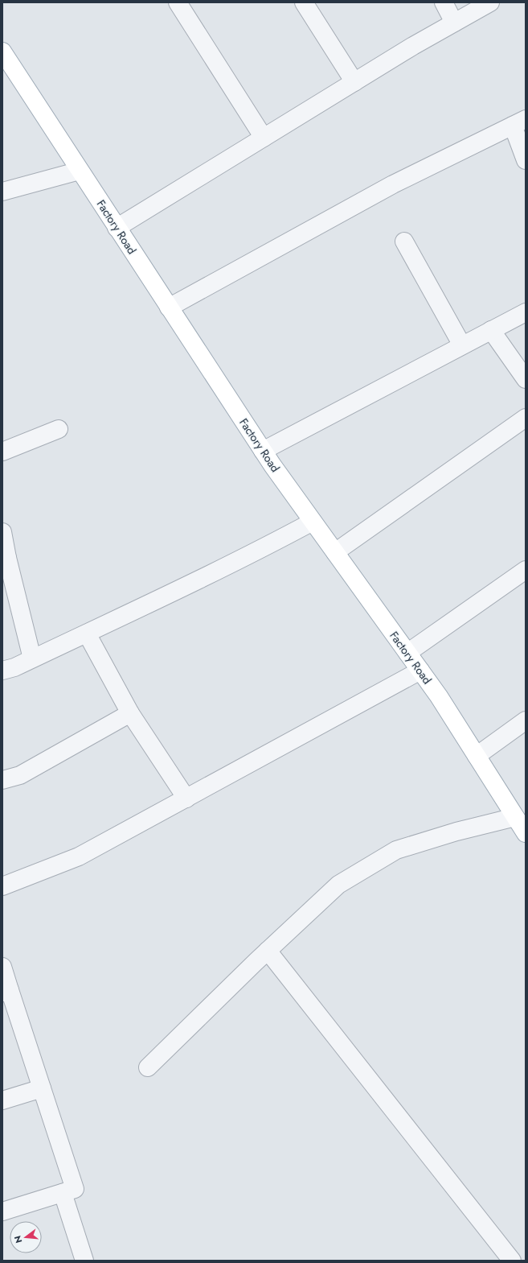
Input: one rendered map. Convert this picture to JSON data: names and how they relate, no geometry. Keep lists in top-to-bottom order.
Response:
{
  "streets": {
    "main road": ["Factory Road"]
  },
  "north": "left"
}
